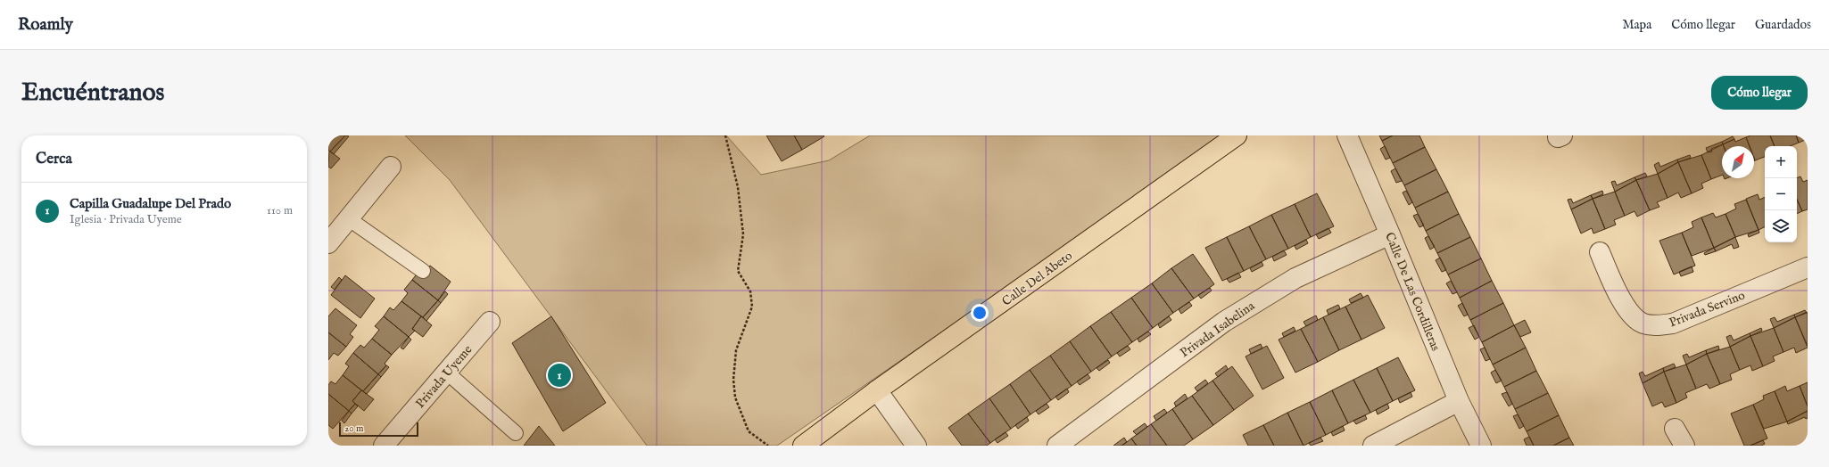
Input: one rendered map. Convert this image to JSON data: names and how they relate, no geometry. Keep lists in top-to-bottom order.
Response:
{
  "streets": {
    "main road": ["Calle Del Abeto"],
    "street": [
      "Calle De Las Cordilleras",
      "Privada Servino",
      "Privada Isabelina",
      "Privada Uyeme"
    ]
  },
  "crossings": [
    ["Calle De Las Cordilleras", "Privada Isabelina"]
  ],
  "scale_bar": "20 m",
  "north": "top right",
  "page": {
    "header": "Roamly",
    "nav": ["Mapa", "Cómo llegar", "Guardados"],
    "buttons": "Cómo llegar",
    "title": "Encuéntranos",
    "heading": "Cerca",
    "map_buttons": ["+", "−"],
    "list": [
      {
        "mark": "1",
        "name": "Capilla Guadalupe Del Prado",
        "note": "Iglesia · Privada Uyeme",
        "value": "110 m"
      }
    ],
    "pins": "1",
    "scale": "20 m"
  }
}
